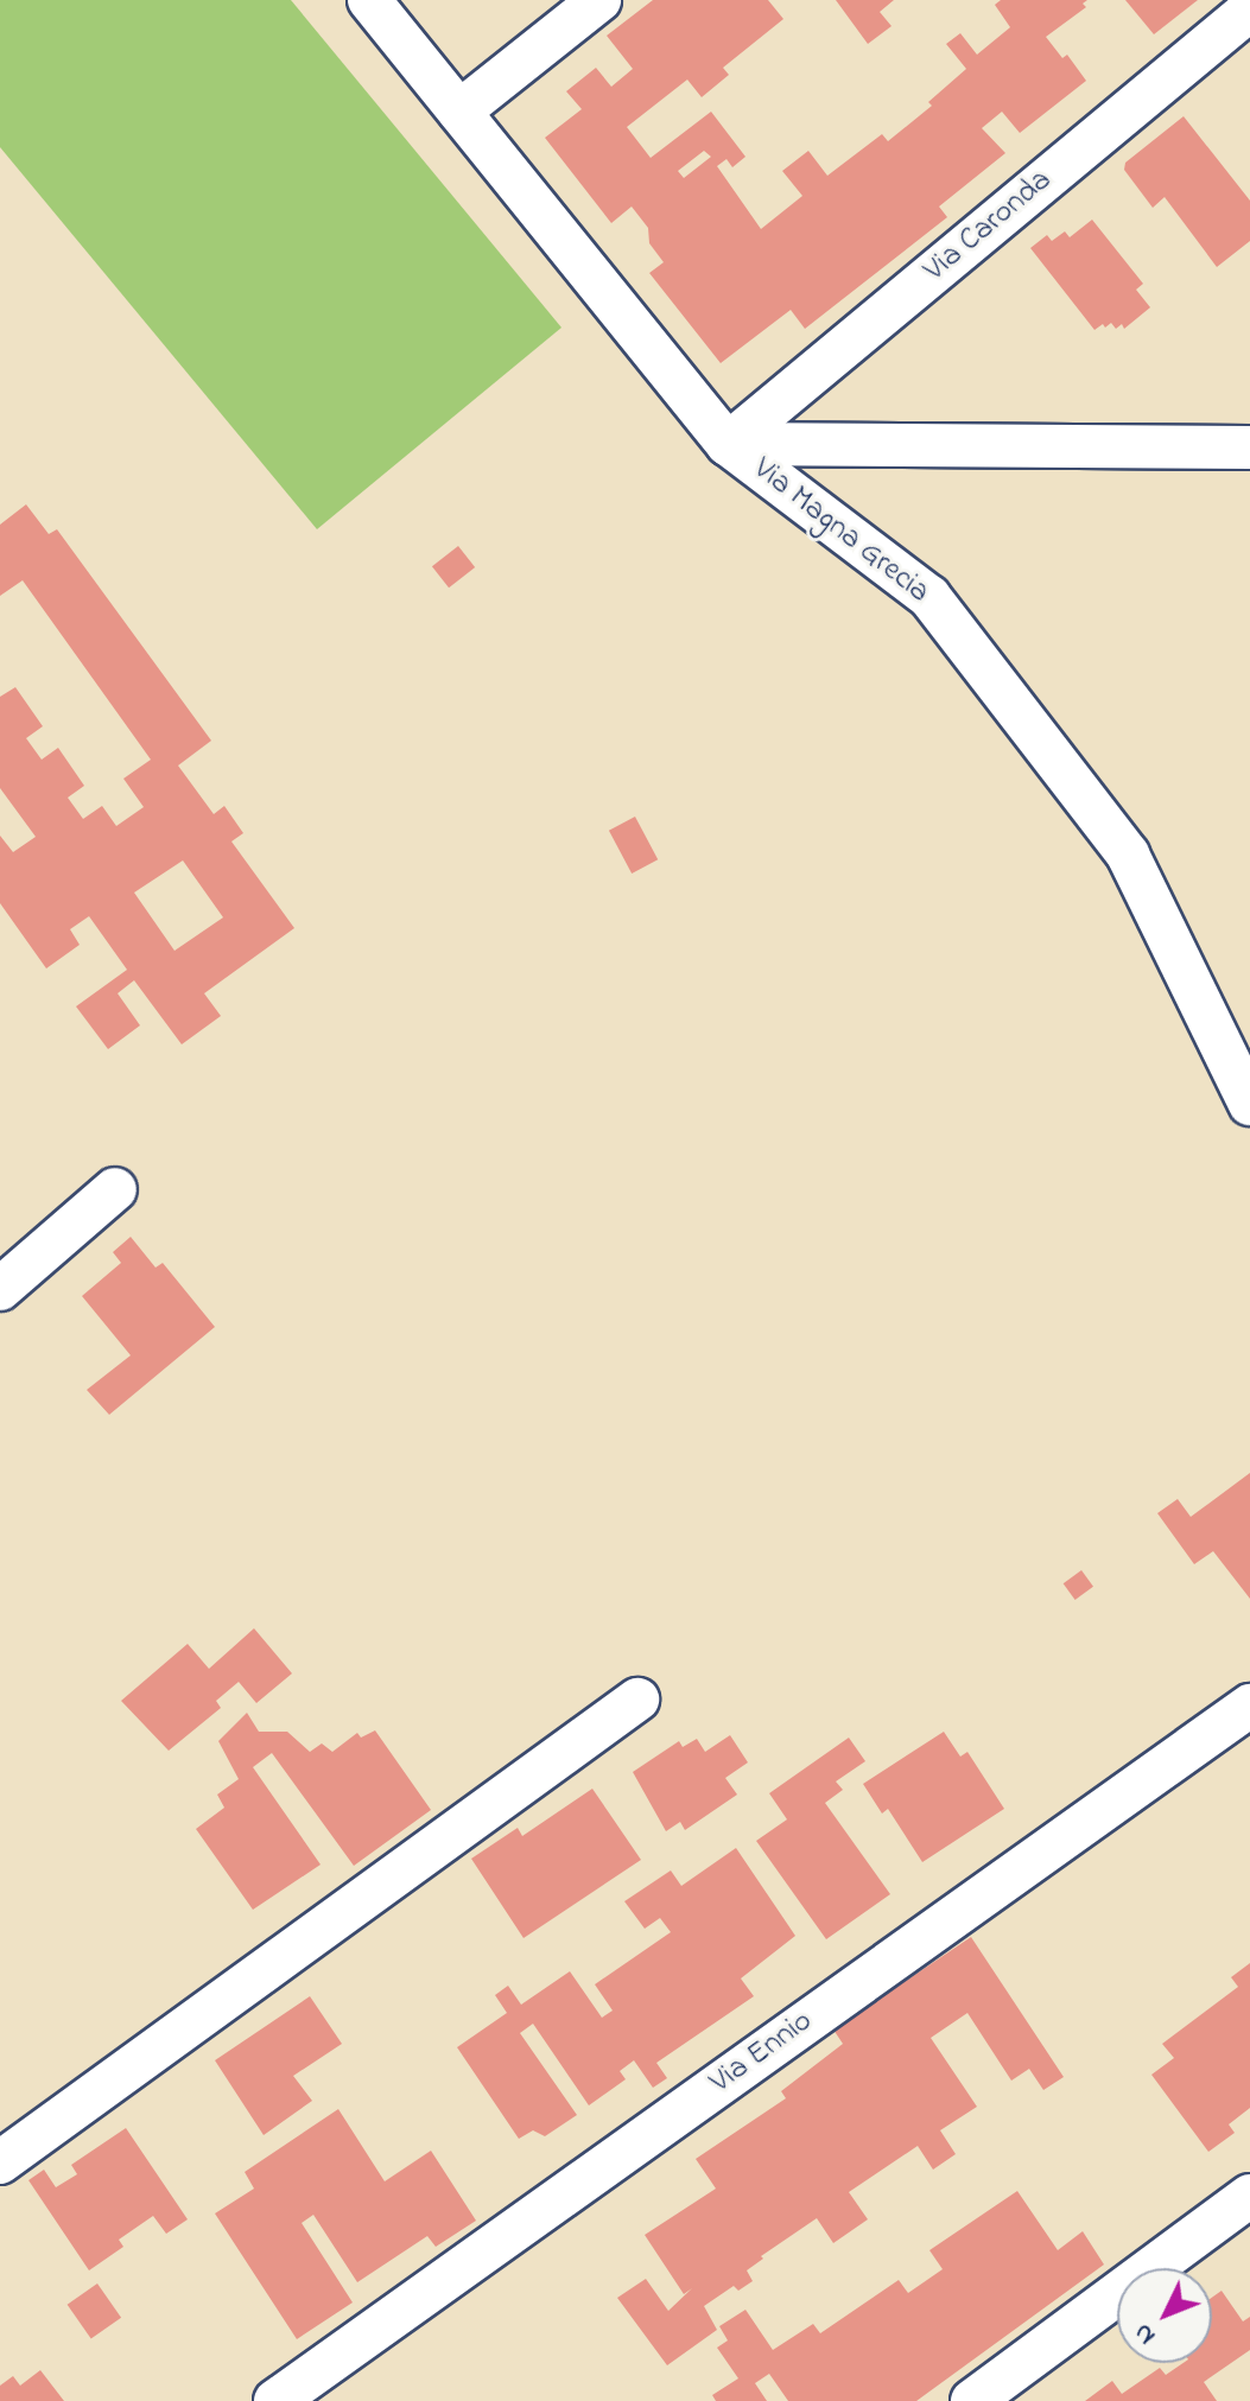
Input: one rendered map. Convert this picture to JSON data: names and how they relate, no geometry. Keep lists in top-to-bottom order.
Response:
{
  "streets": {
    "street": ["Via Caronda", "Via Magna Grecia", "Via Ennio"]
  },
  "crossings": [
    ["Via Caronda", "Via Magna Grecia"]
  ],
  "north": "bottom left"
}
